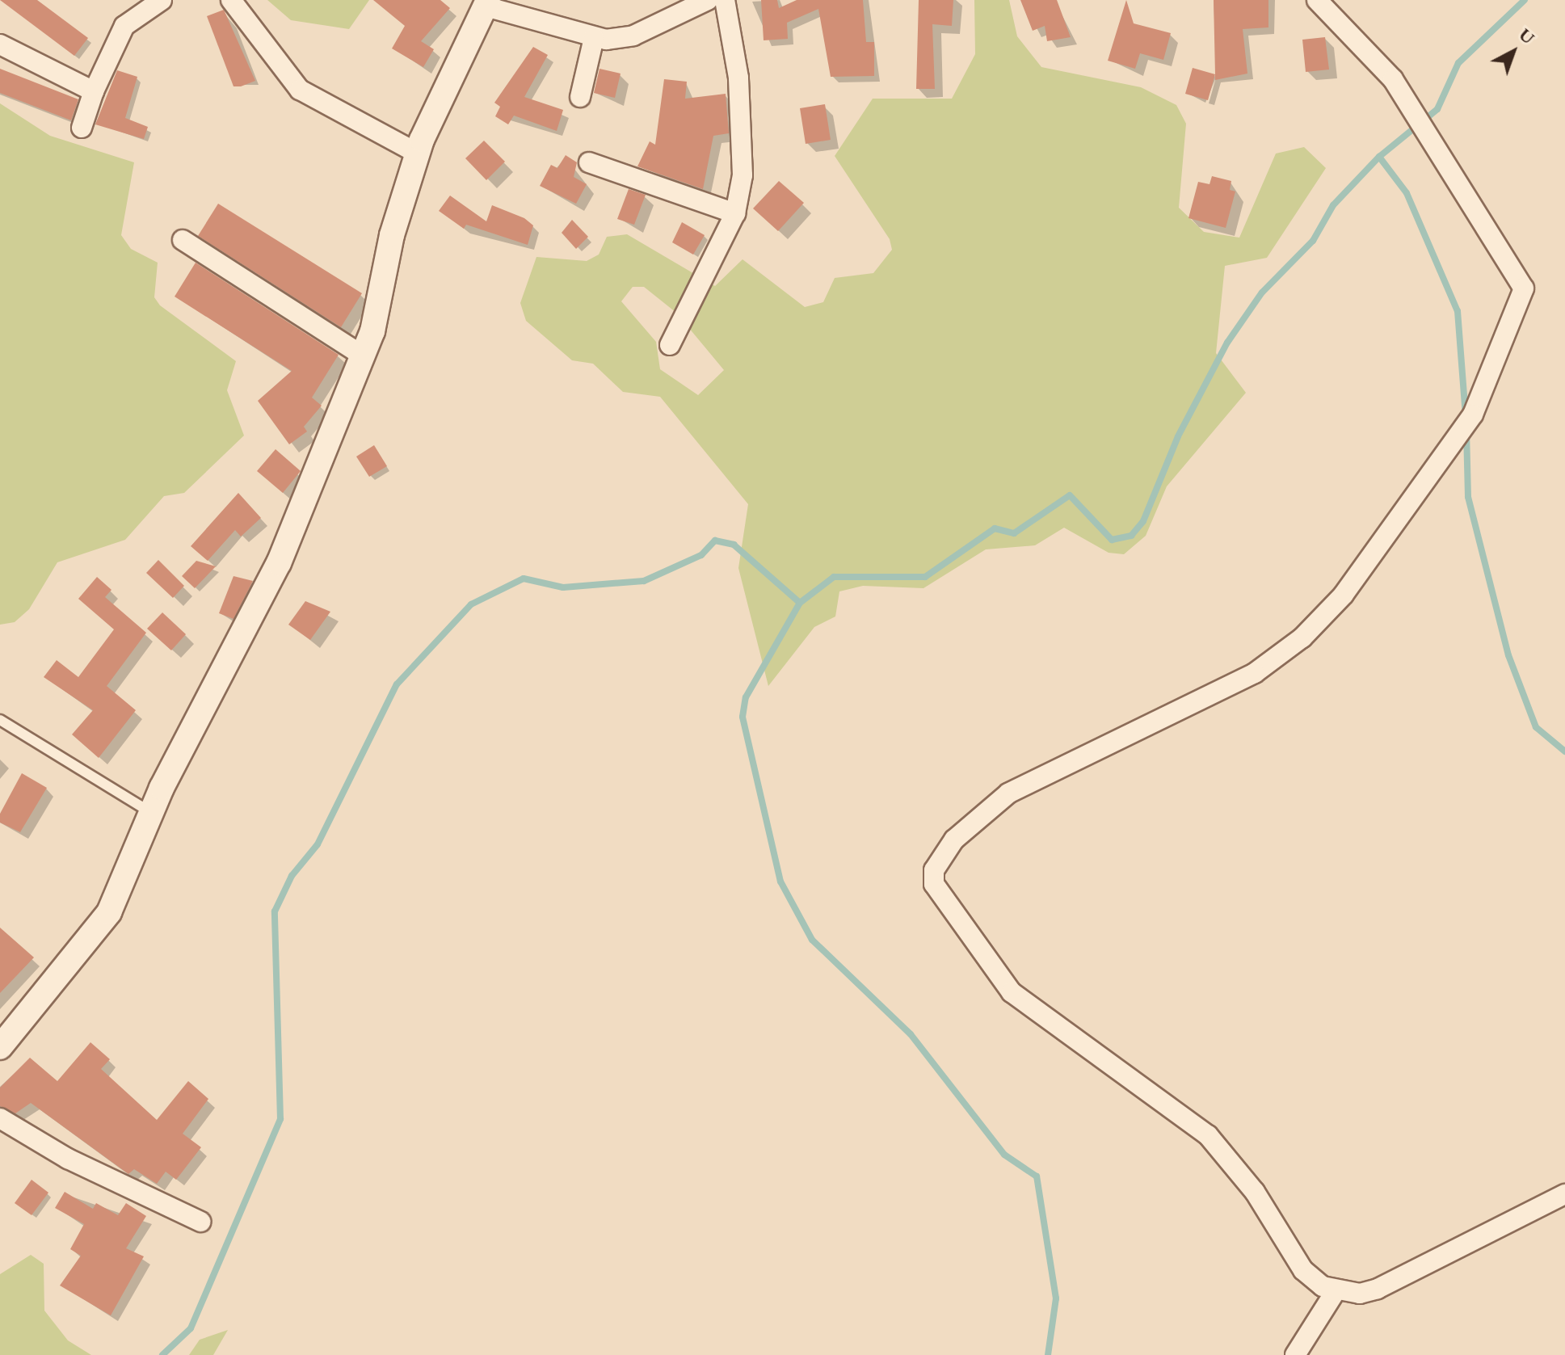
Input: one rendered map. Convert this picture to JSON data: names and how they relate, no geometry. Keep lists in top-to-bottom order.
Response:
{
  "north": "top right"
}
